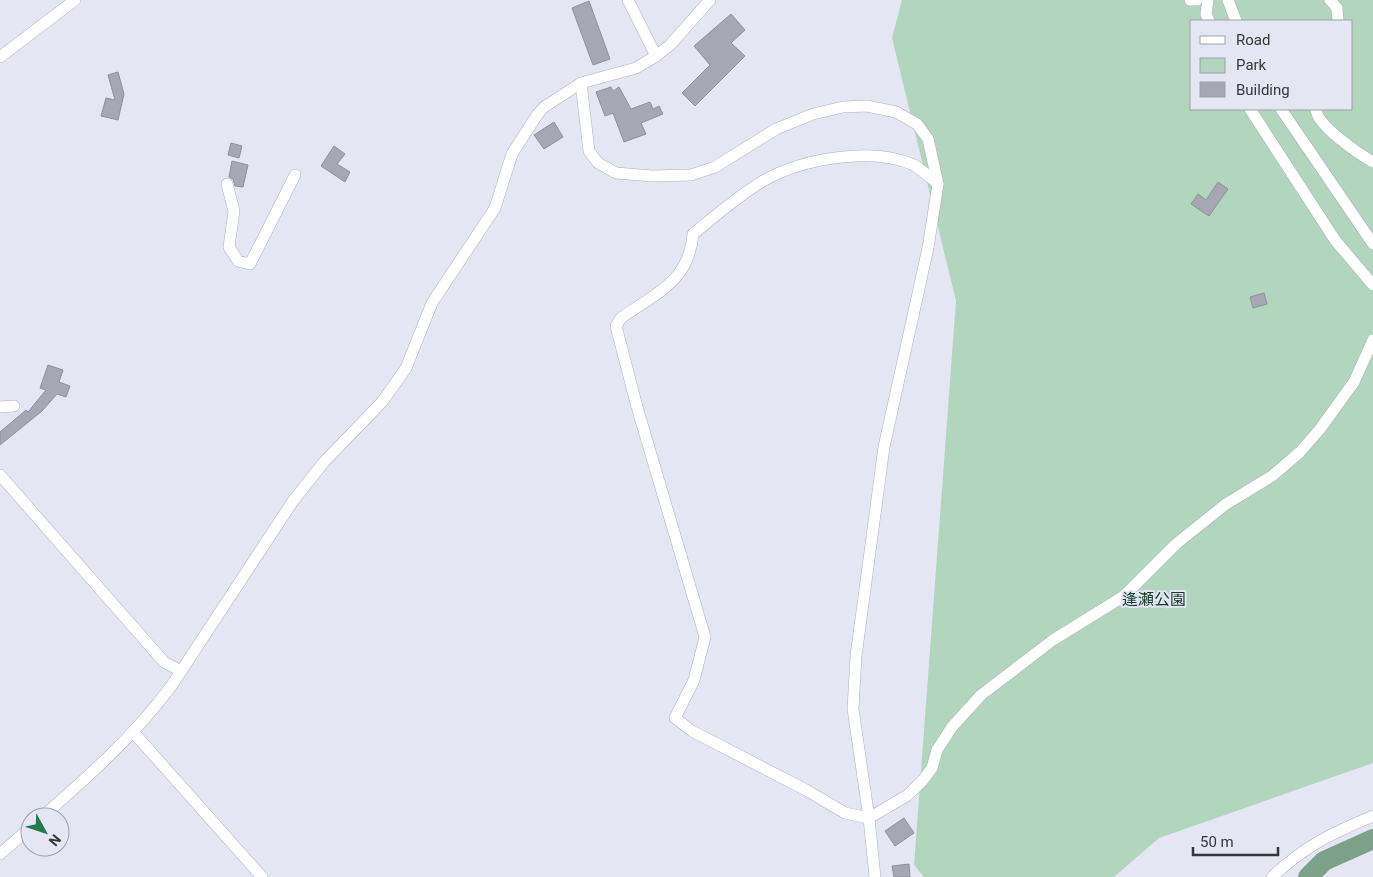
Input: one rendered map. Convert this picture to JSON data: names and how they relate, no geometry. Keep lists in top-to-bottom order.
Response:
{
  "parks": ["逢瀬公園"],
  "legend": ["Road", "Park", "Building"],
  "scale_bar": "50 m",
  "north": "bottom right"
}
